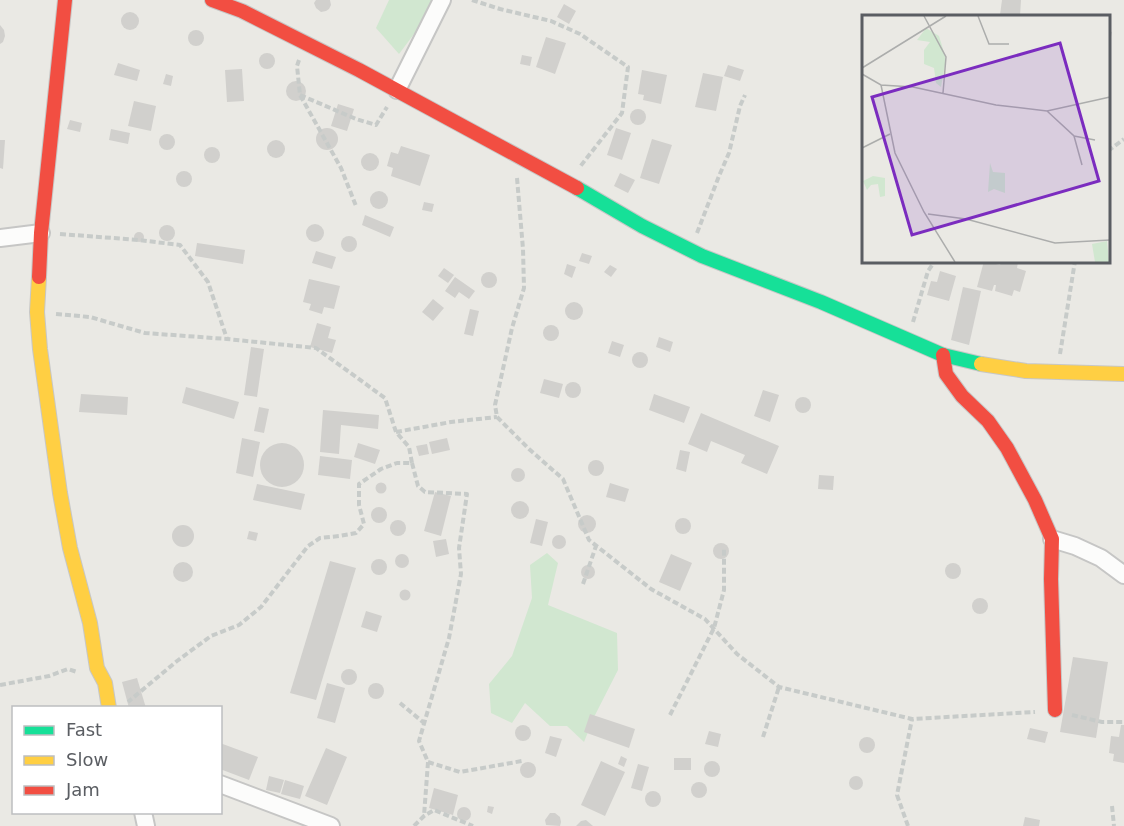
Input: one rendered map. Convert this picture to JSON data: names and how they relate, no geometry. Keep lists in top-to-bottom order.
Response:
{
  "legend": ["Fast", "Slow", "Jam"]
}
